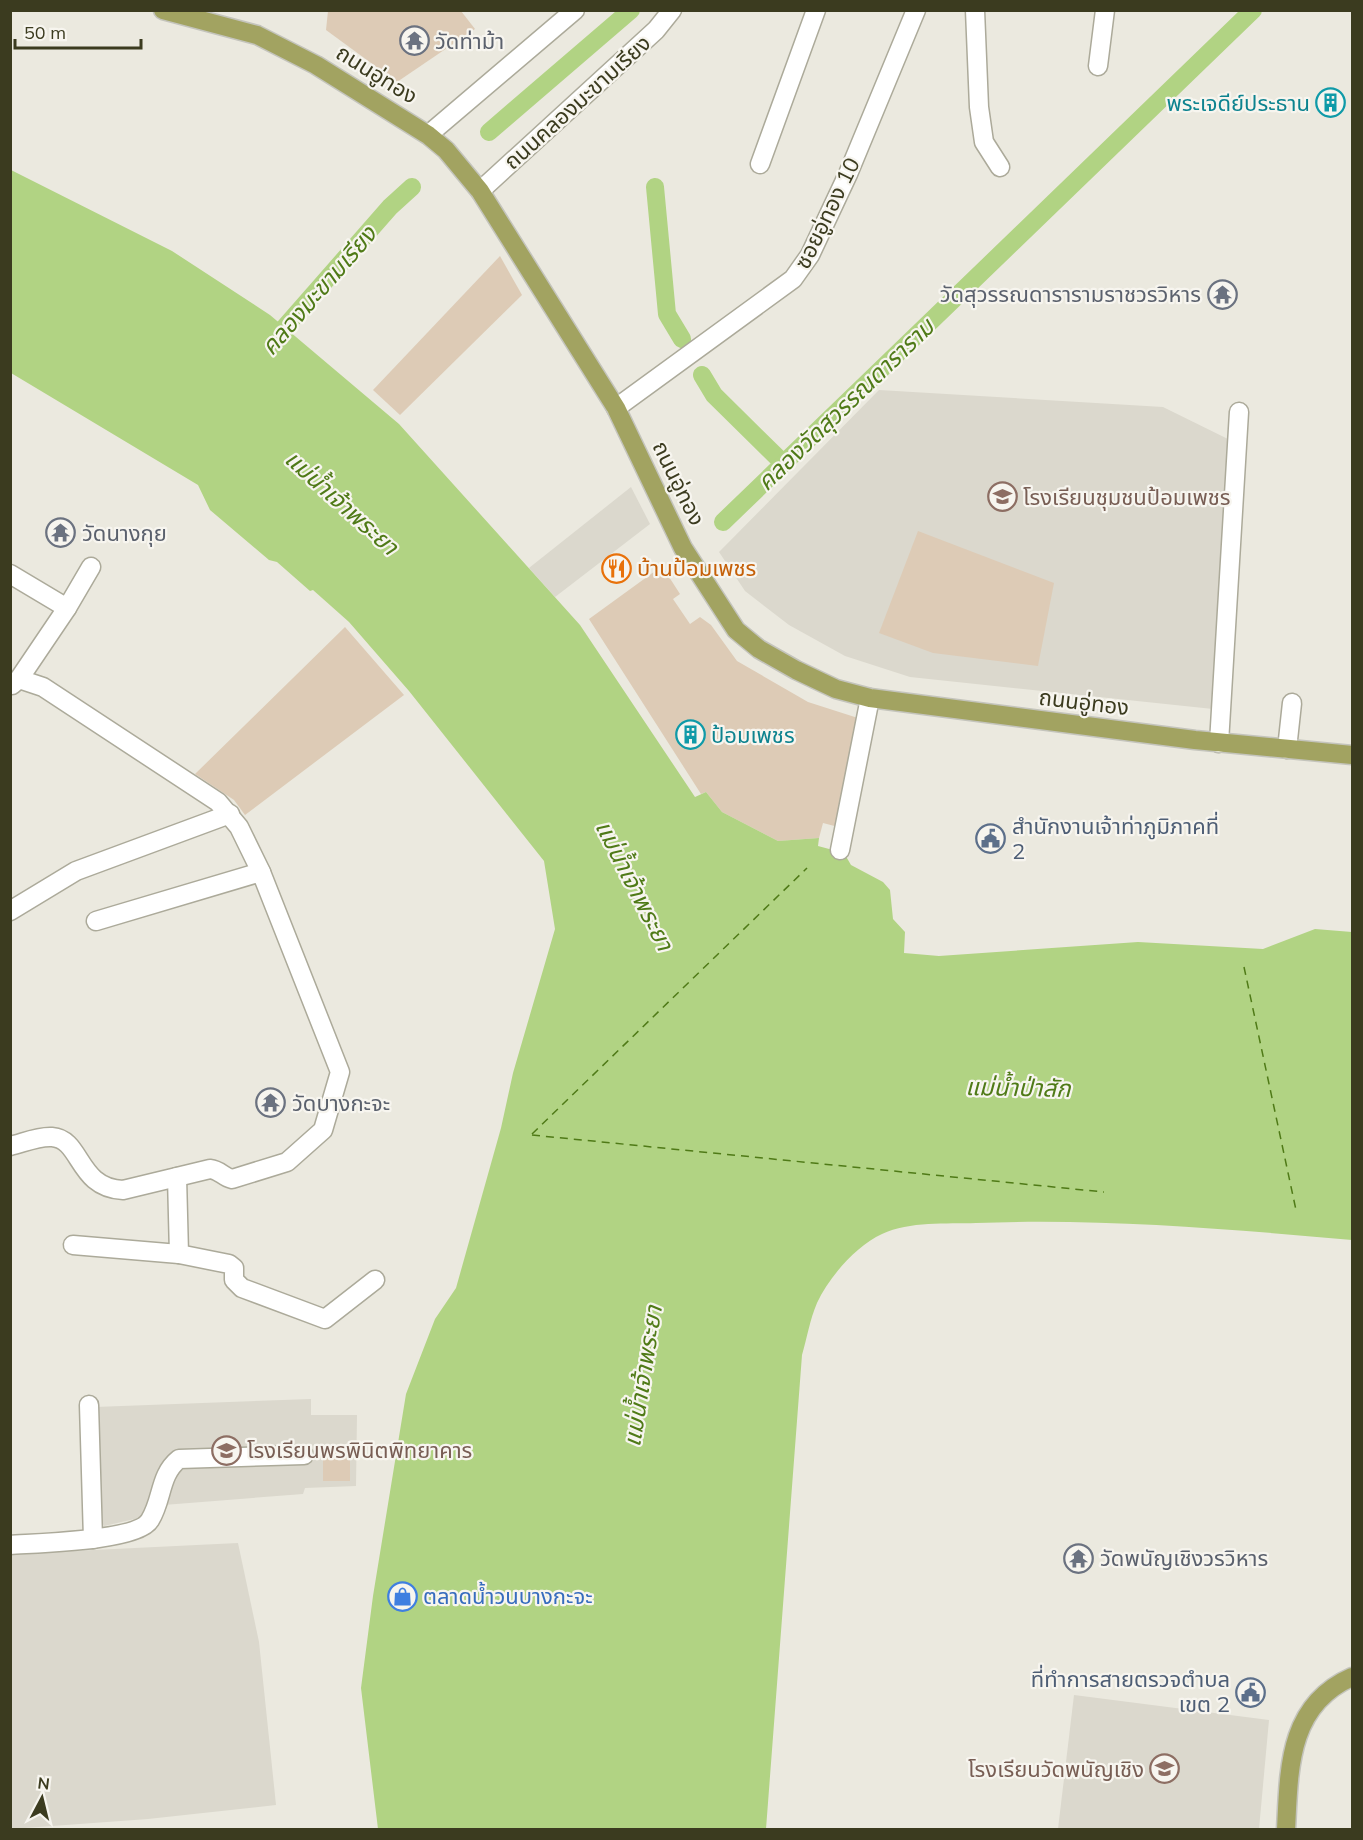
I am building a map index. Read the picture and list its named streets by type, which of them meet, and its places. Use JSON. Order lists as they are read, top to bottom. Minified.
{"streets":{"main road":["ถนนอู่ทอง"],"street":["ถนนคลองมะขามเรียง","ซอยอู่ทอง 10"]},"crossings":[["ถนนอู่ทอง","ถนนคลองมะขามเรียง"],["ถนนอู่ทอง","ซอยอู่ทอง 10"]],"water":["คลองมะขามเรียง","คลองวัดสุวรรณดาราราม","แม่น้ำเจ้าพระยา","แม่น้ำป่าสัก"],"places":{"temple":["วัดท่าม้า","วัดสุวรรณดารารามราชวรวิหาร","วัดนางกุย","วัดบางกะจะ","วัดพนัญเชิงวรวิหาร"],"building":["พระเจดีย์ประธาน","ป้อมเพชร"],"school or university":["โรงเรียนชุมชนป้อมเพชร","โรงเรียนพรพินิตพิทยาคาร","โรงเรียนวัดพนัญเชิง"],"restaurant":["บ้านป้อมเพชร"],"public building":["สํานักงานเจ้าท่าภูมิภาคที่ 2","ที่ทำการสายตรวจตำบล เขต 2"],"shop":["ตลาดน้ำวนบางกะจะ"]},"scale_bar":"50 m","north":"top"}
